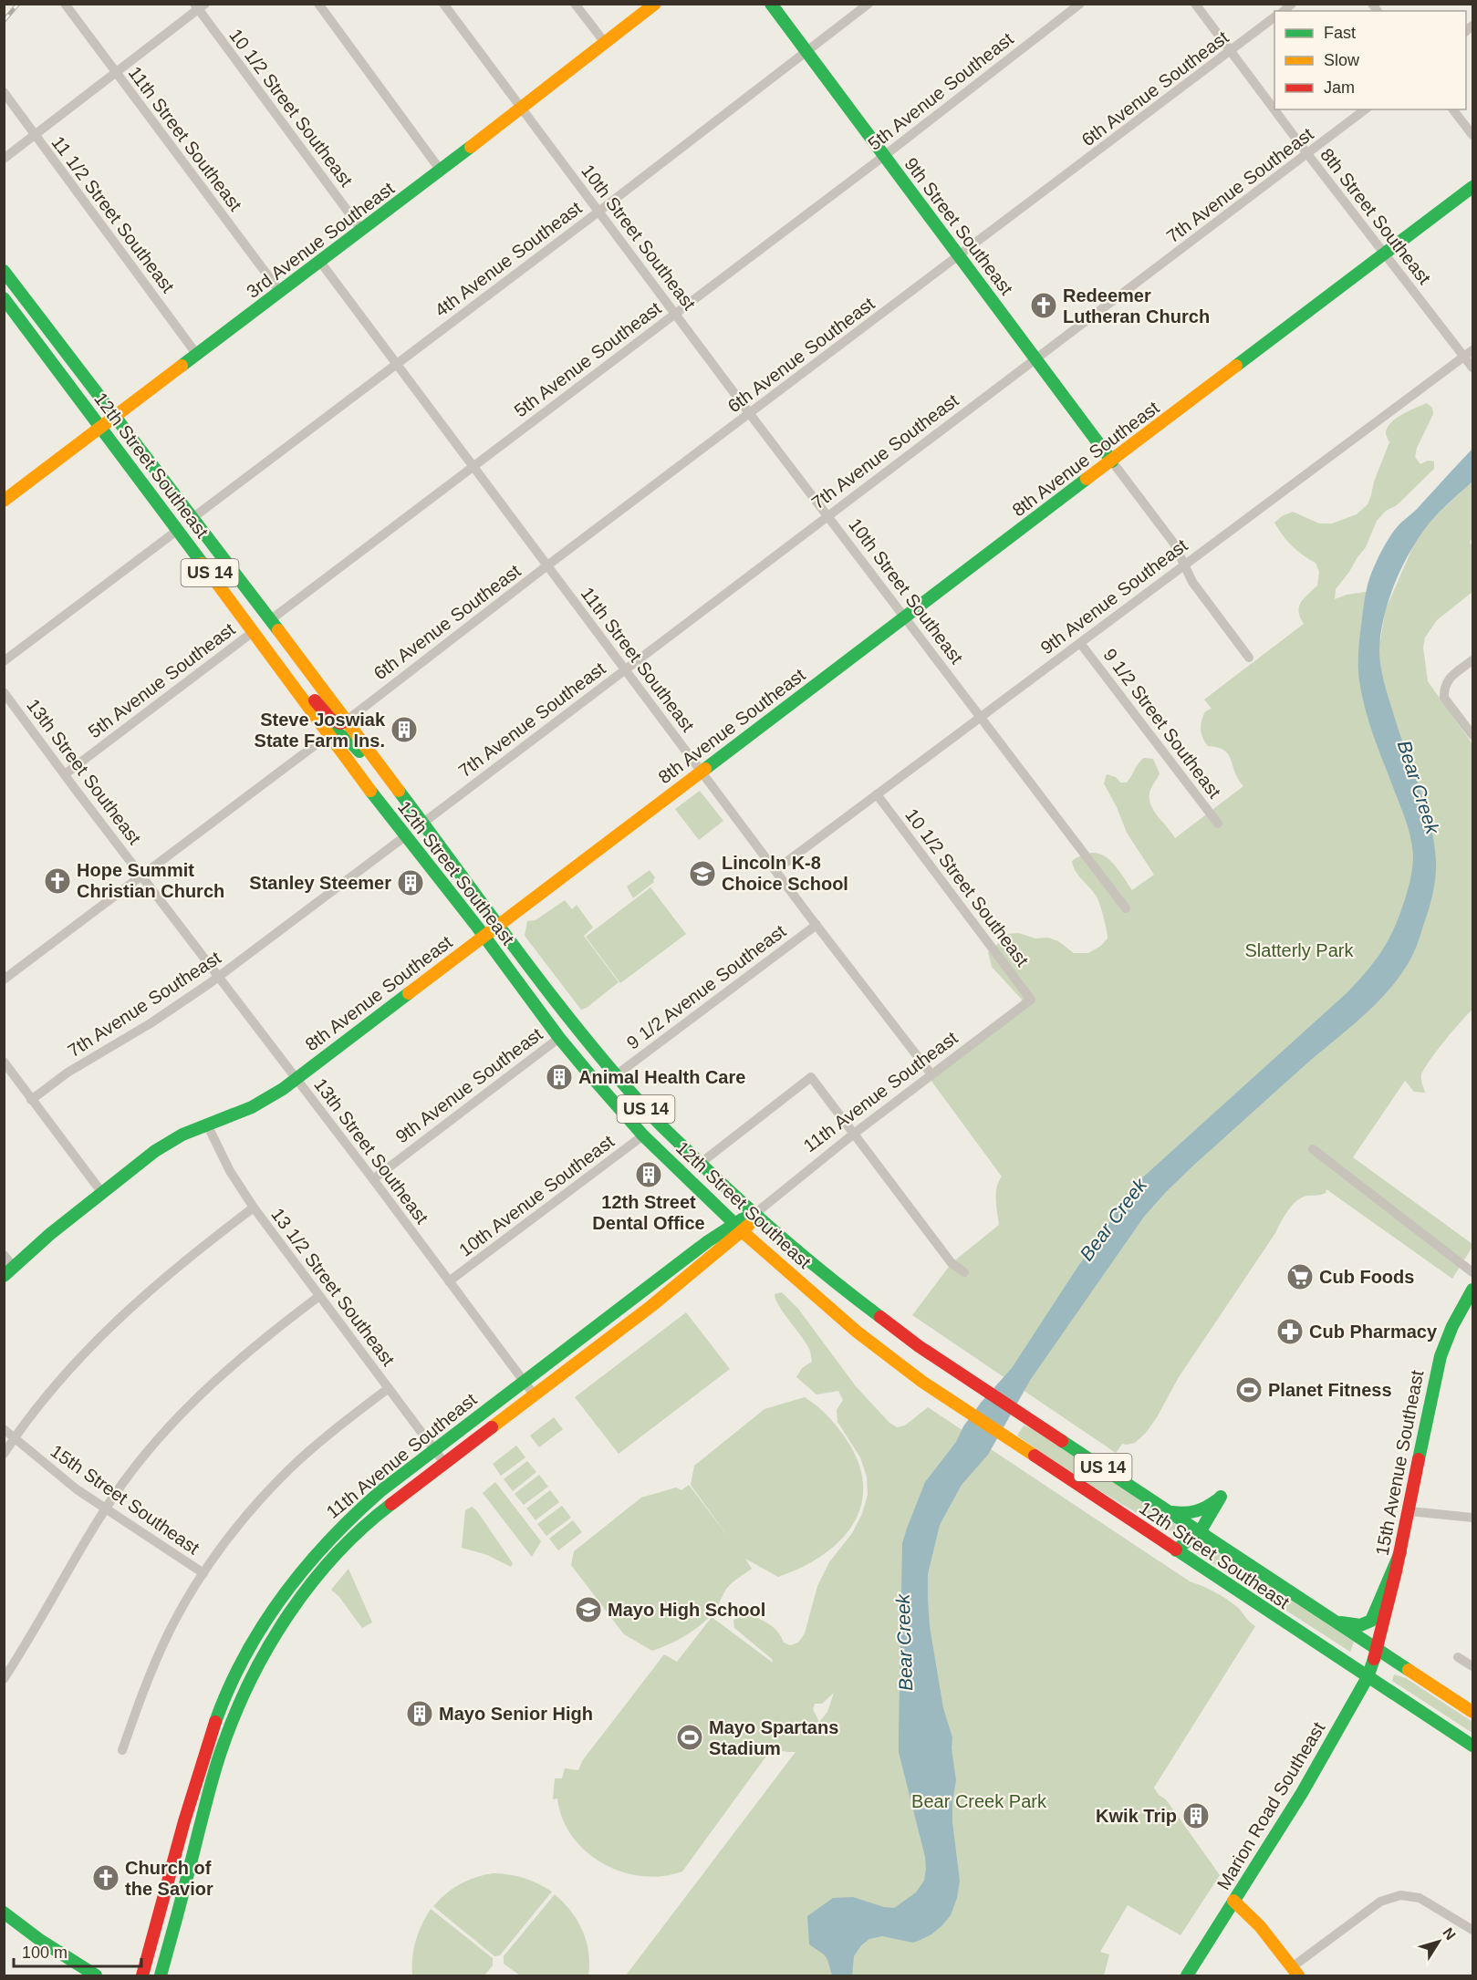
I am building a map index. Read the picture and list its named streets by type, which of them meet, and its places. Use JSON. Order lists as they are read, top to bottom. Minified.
{"streets":{"main road":["9th Street Southeast","3rd Avenue Southeast","8th Avenue Southeast","12th Street Southeast","US 14","11th Avenue Southeast","15th Avenue Southeast","Marion Road Southeast"],"street":["6th Avenue Southeast","5th Avenue Southeast","10 1/2 Street Southeast","11th Street Southeast","7th Avenue Southeast","11 1/2 Street Southeast","8th Street Southeast","10th Street Southeast","4th Avenue Southeast","9th Avenue Southeast","9 1/2 Street Southeast","13th Street Southeast","9 1/2 Avenue Southeast","10th Avenue Southeast","13 1/2 Street Southeast","15th Street Southeast"]},"crossings":[["6th Avenue Southeast","11th Street Southeast"],["6th Avenue Southeast","8th Street Southeast"],["6th Avenue Southeast","9th Street Southeast"],["6th Avenue Southeast","10th Street Southeast"],["6th Avenue Southeast","12th Street Southeast"],["5th Avenue Southeast","11th Street Southeast"],["5th Avenue Southeast","9th Street Southeast"],["5th Avenue Southeast","10th Street Southeast"],["5th Avenue Southeast","12th Street Southeast"],["5th Avenue Southeast","13th Street Southeast"],["10 1/2 Street Southeast","3rd Avenue Southeast"],["10 1/2 Street Southeast","9th Avenue Southeast"],["10 1/2 Street Southeast","11th Avenue Southeast"],["11th Street Southeast","7th Avenue Southeast"],["11th Street Southeast","3rd Avenue Southeast"],["11th Street Southeast","4th Avenue Southeast"],["11th Street Southeast","8th Avenue Southeast"],["11th Street Southeast","9th Avenue Southeast"],["11th Street Southeast","9 1/2 Avenue Southeast"],["11th Street Southeast","11th Avenue Southeast"],["7th Avenue Southeast","8th Street Southeast"],["7th Avenue Southeast","9th Street Southeast"],["7th Avenue Southeast","10th Street Southeast"],["7th Avenue Southeast","12th Street Southeast"],["7th Avenue Southeast","13th Street Southeast"],["11 1/2 Street Southeast","3rd Avenue Southeast"],["8th Street Southeast","8th Avenue Southeast"],["8th Street Southeast","9th Avenue Southeast"],["9th Street Southeast","4th Avenue Southeast"],["9th Street Southeast","8th Avenue Southeast"],["9th Street Southeast","9th Avenue Southeast"],["10th Street Southeast","3rd Avenue Southeast"],["10th Street Southeast","4th Avenue Southeast"],["10th Street Southeast","8th Avenue Southeast"],["10th Street Southeast","9th Avenue Southeast"],["3rd Avenue Southeast","12th Street Southeast"],["4th Avenue Southeast","12th Street Southeast"],["8th Avenue Southeast","12th Street Southeast"],["8th Avenue Southeast","13th Street Southeast"],["8th Avenue Southeast","13 1/2 Street Southeast"],["12th Street Southeast","9th Avenue Southeast"],["12th Street Southeast","9 1/2 Avenue Southeast"],["12th Street Southeast","11th Avenue Southeast"],["12th Street Southeast","10th Avenue Southeast"],["12th Street Southeast","15th Avenue Southeast"],["12th Street Southeast","Marion Road Southeast"],["9th Avenue Southeast","9 1/2 Street Southeast"],["9th Avenue Southeast","13th Street Southeast"],["13th Street Southeast","11th Avenue Southeast"],["13th Street Southeast","10th Avenue Southeast"],["11th Avenue Southeast","13 1/2 Street Southeast"],["15th Avenue Southeast","Marion Road Southeast"]],"water":["Bear Creek"],"parks":["Slatterly Park","Bear Creek Park"],"places":{"church":["Redeemer Lutheran Church","Hope Summit Christian Church","Church of the Savior"],"building":["Steve Joswiak State Farm Ins.","Stanley Steemer","Animal Health Care","12th Street Dental Office","Mayo Senior High","Kwik Trip"],"school or university":["Lincoln K-8 Choice School","Mayo High School"],"supermarket":["Cub Foods"],"pharmacy":["Cub Pharmacy"],"sports":["Planet Fitness","Mayo Spartans Stadium"]},"legend":["Fast","Slow","Jam"],"scale_bar":"100 m","north":"top right"}
